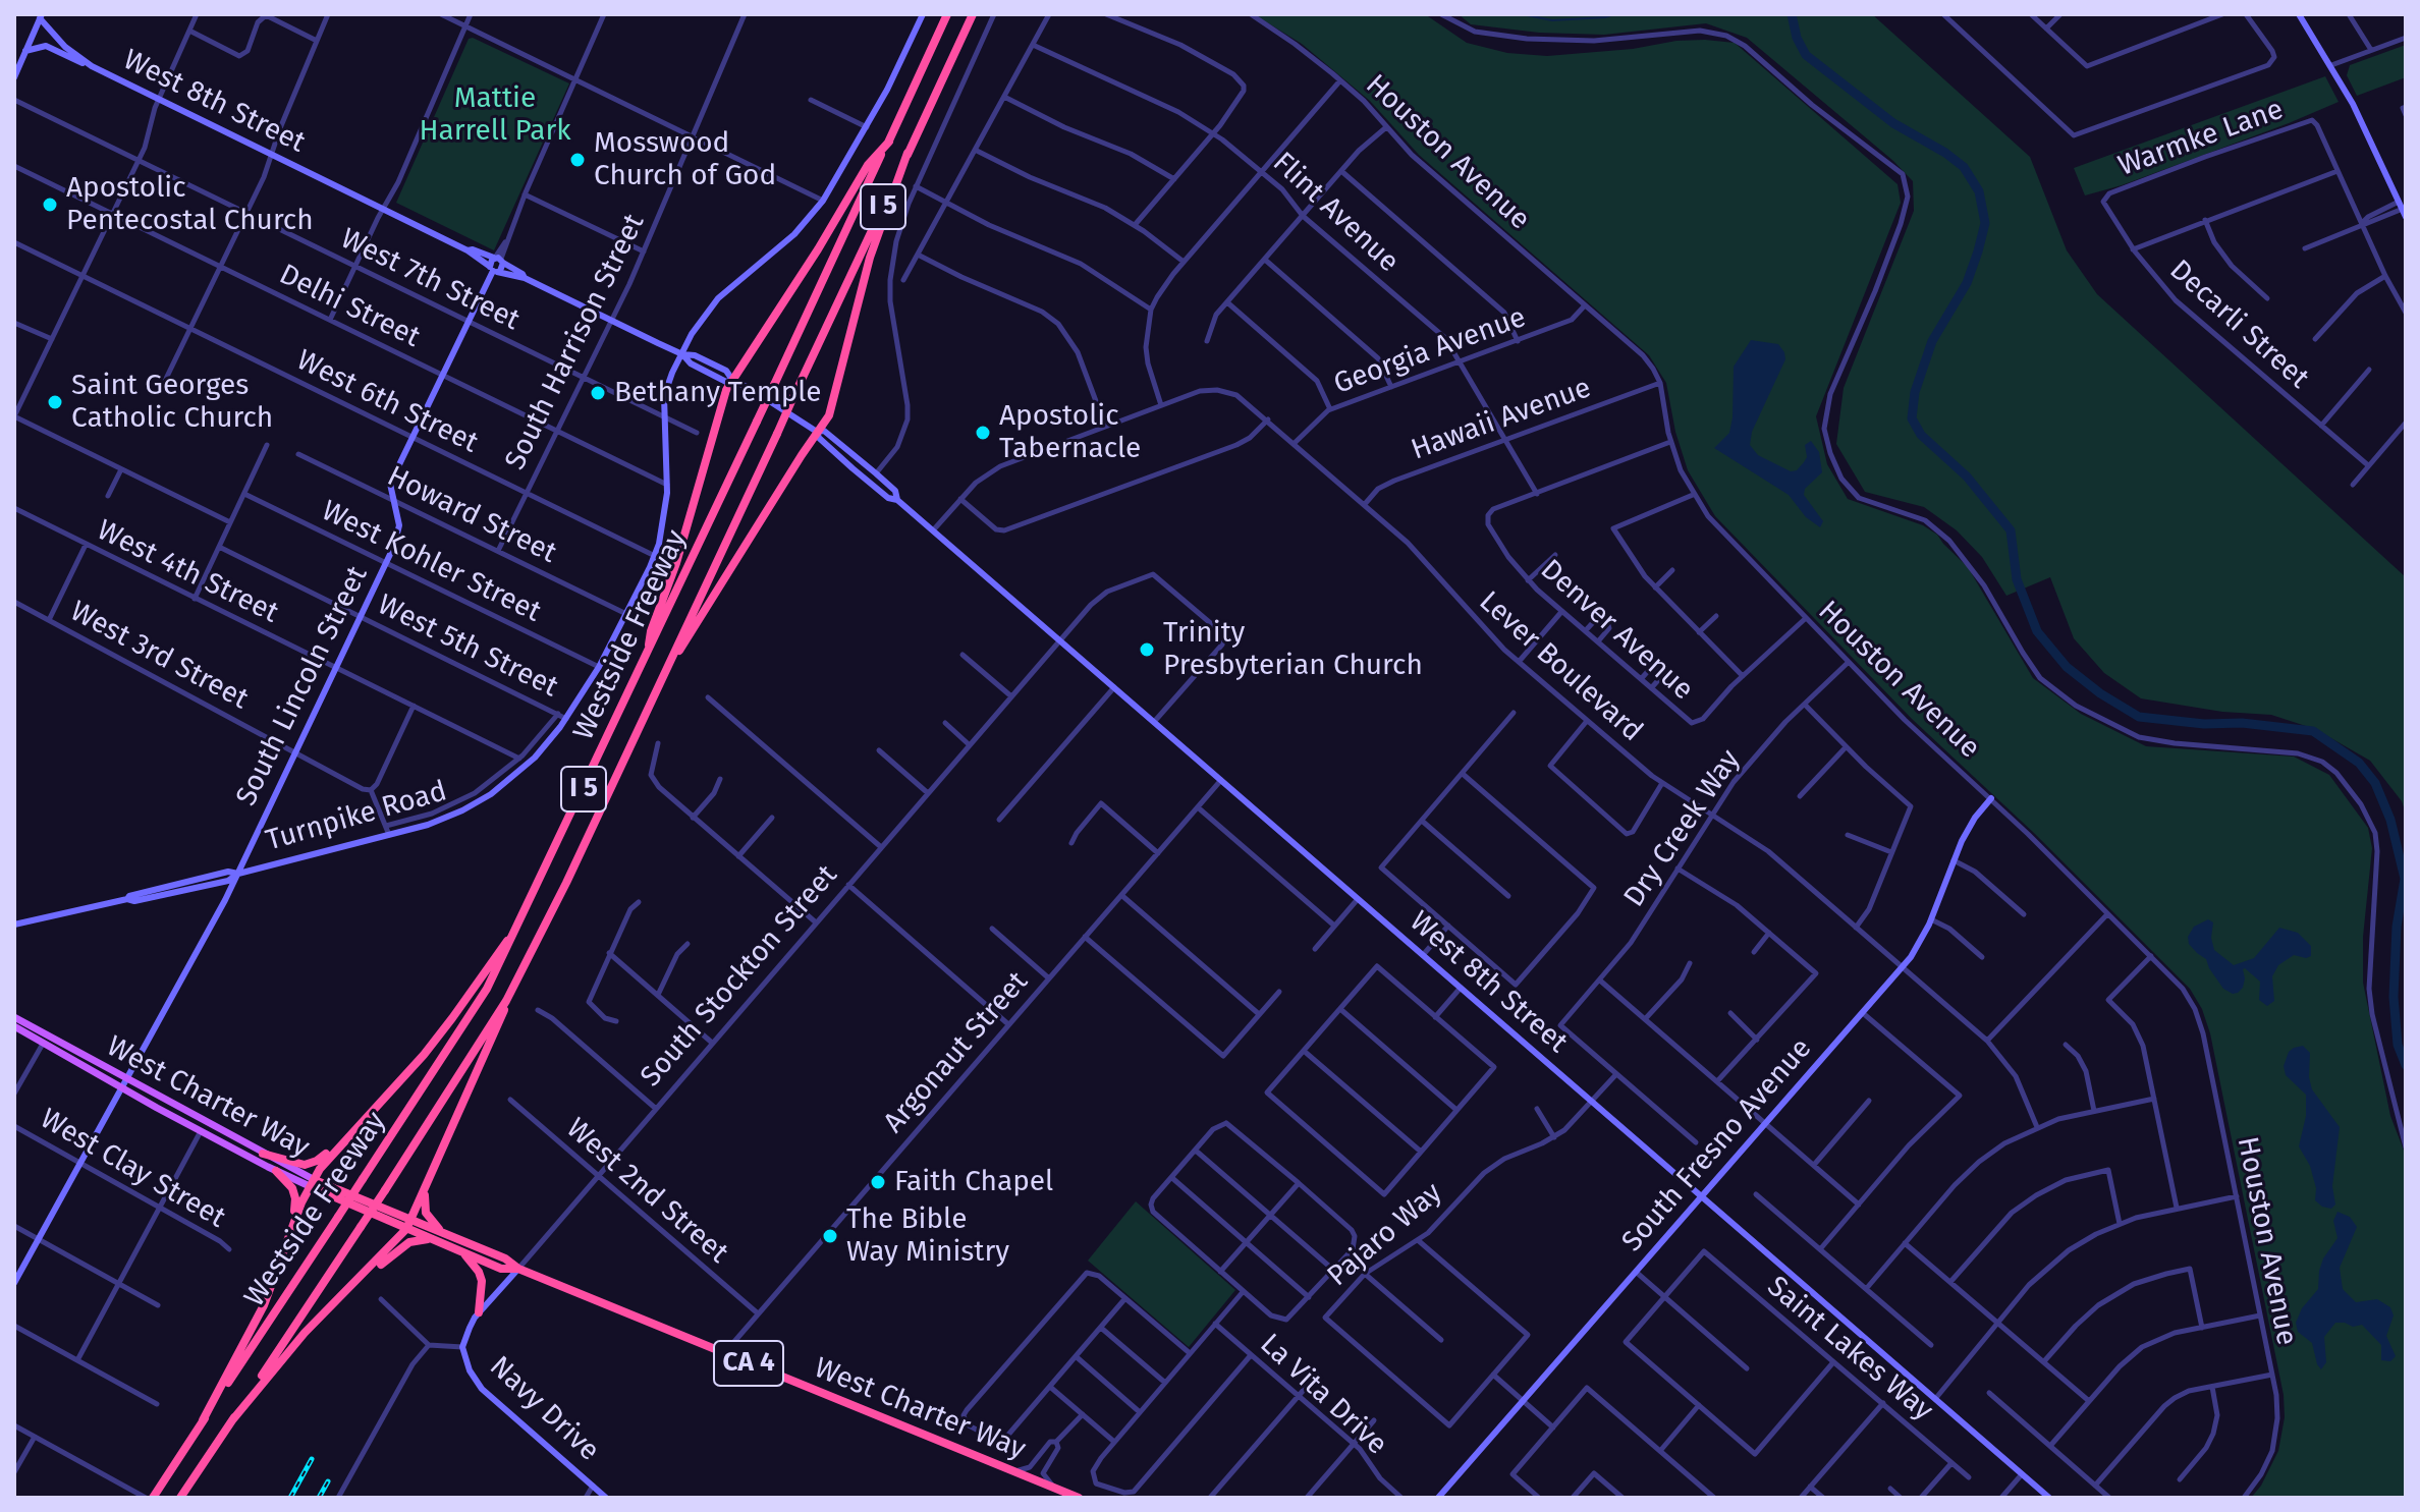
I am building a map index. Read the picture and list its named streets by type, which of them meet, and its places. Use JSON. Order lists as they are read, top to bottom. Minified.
{"streets":{"highway":["I 5","Westside Freeway","West Charter Way","CA 4"],"street":["West 8th Street","Warmke Lane","Houston Avenue","Flint Avenue","West 7th Street","Delhi Street","Decarli Street","South Harrison Street","Georgia Avenue","West 6th Street","Hawaii Avenue","Howard Street","West Kohler Street","West 4th Street","Denver Avenue","West 5th Street","West 3rd Street","Lever Boulevard","South Lincoln Street","Turnpike Road","Dry Creek Way","South Stockton Street","Argonaut Street","South Fresno Avenue","West Clay Street","West 2nd Street","Pajaro Way","Saint Lakes Way","La Vita Drive","Navy Drive"]},"crossings":[["West 8th Street","South Harrison Street"],["West 8th Street","Lever Boulevard"],["West 8th Street","South Lincoln Street"],["West 8th Street","Turnpike Road"],["West 8th Street","South Stockton Street"],["West 8th Street","Argonaut Street"],["West 8th Street","South Fresno Avenue"],["West 8th Street","Pajaro Way"],["Warmke Lane","Decarli Street"],["Houston Avenue","Georgia Avenue"],["Houston Avenue","Hawaii Avenue"],["Houston Avenue","Denver Avenue"],["Houston Avenue","Dry Creek Way"],["Houston Avenue","South Fresno Avenue"],["Flint Avenue","Georgia Avenue"],["Flint Avenue","Hawaii Avenue"],["Flint Avenue","Denver Avenue"],["West 7th Street","South Harrison Street"],["West 7th Street","South Lincoln Street"],["West 7th Street","Turnpike Road"],["Delhi Street","South Harrison Street"],["Delhi Street","South Lincoln Street"],["Delhi Street","Turnpike Road"],["South Harrison Street","West 6th Street"],["South Harrison Street","Howard Street"],["Georgia Avenue","Lever Boulevard"],["West 6th Street","South Lincoln Street"],["West 6th Street","Turnpike Road"],["Hawaii Avenue","Lever Boulevard"],["Howard Street","South Lincoln Street"],["Howard Street","Turnpike Road"],["West Kohler Street","South Lincoln Street"],["West Kohler Street","Turnpike Road"],["West 4th Street","South Lincoln Street"],["West 5th Street","South Lincoln Street"],["West 5th Street","Turnpike Road"],["West 3rd Street","South Lincoln Street"],["Lever Boulevard","Dry Creek Way"],["Lever Boulevard","South Fresno Avenue"],["South Lincoln Street","Turnpike Road"],["South Lincoln Street","West Charter Way"],["South Lincoln Street","West Clay Street"],["Dry Creek Way","Pajaro Way"],["South Stockton Street","West Charter Way"],["South Stockton Street","West 2nd Street"],["South Stockton Street","Navy Drive"],["Argonaut Street","West Charter Way"],["Argonaut Street","West 2nd Street"]],"parks":["Mattie Harrell Park"],"places":["Mosswood Church of God","Apostolic Pentecostal Church","Bethany Temple","Saint Georges Catholic Church","Apostolic Tabernacle","Trinity Presbyterian Church","Faith Chapel","The Bible Way Ministry"]}
